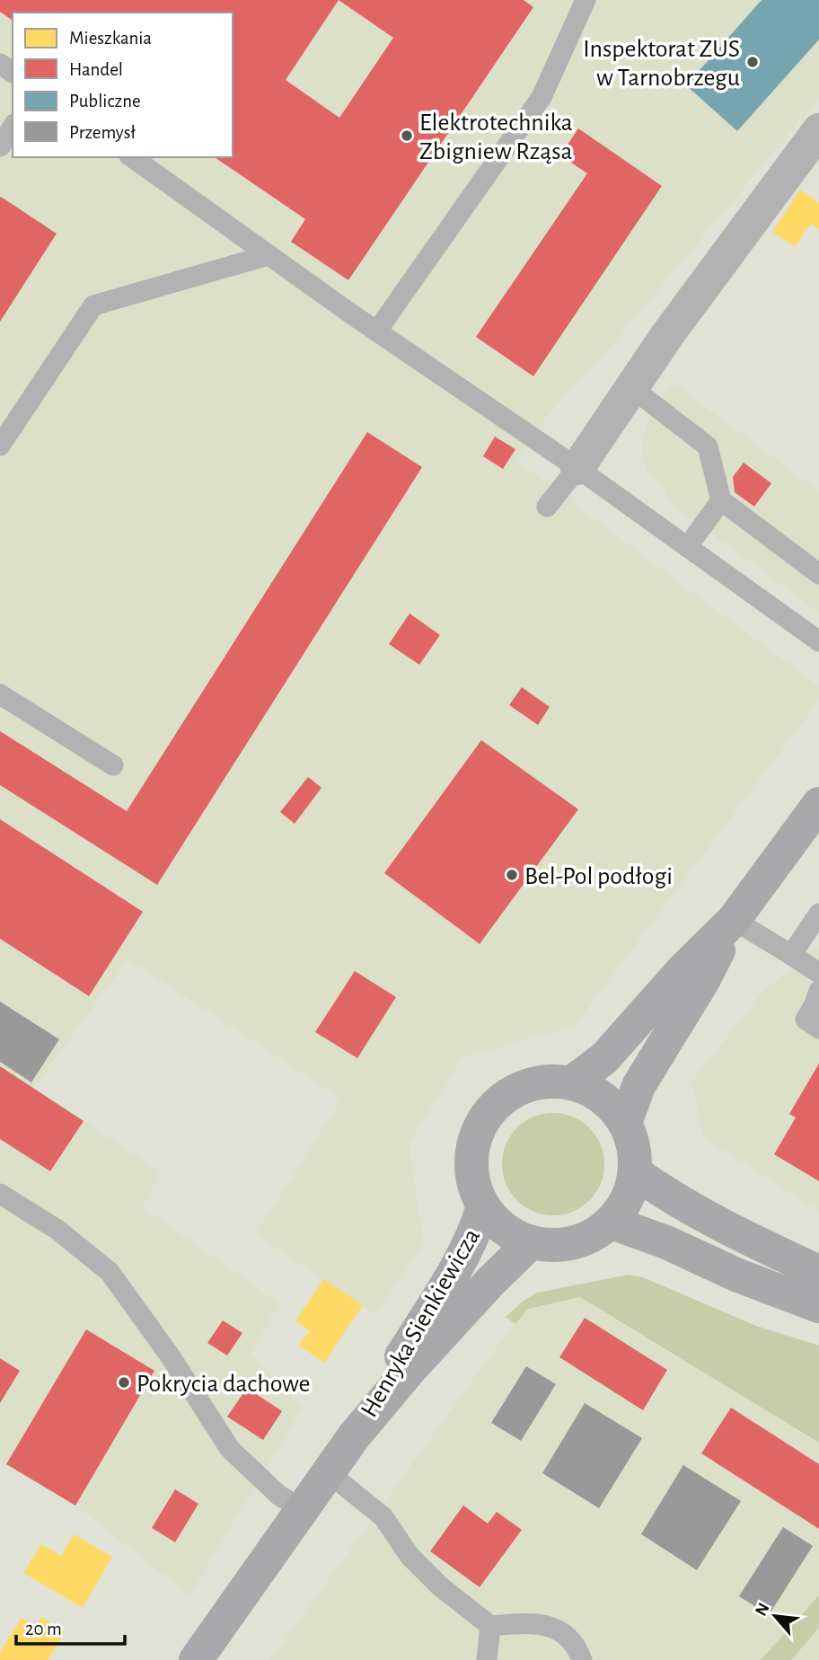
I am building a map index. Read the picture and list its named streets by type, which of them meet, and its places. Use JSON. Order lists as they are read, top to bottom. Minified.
{"streets":{"main road":["Henryka Sienkiewicza"]},"places":["Inspektorat ZUS w Tarnobrzegu","Elektrotechnika Zbigniew Rząsa","Bel-Pol podłogi","Pokrycia dachowe"],"legend":["Mieszkania","Handel","Publiczne","Przemysł"],"scale_bar":"20 m","north":"top left"}
